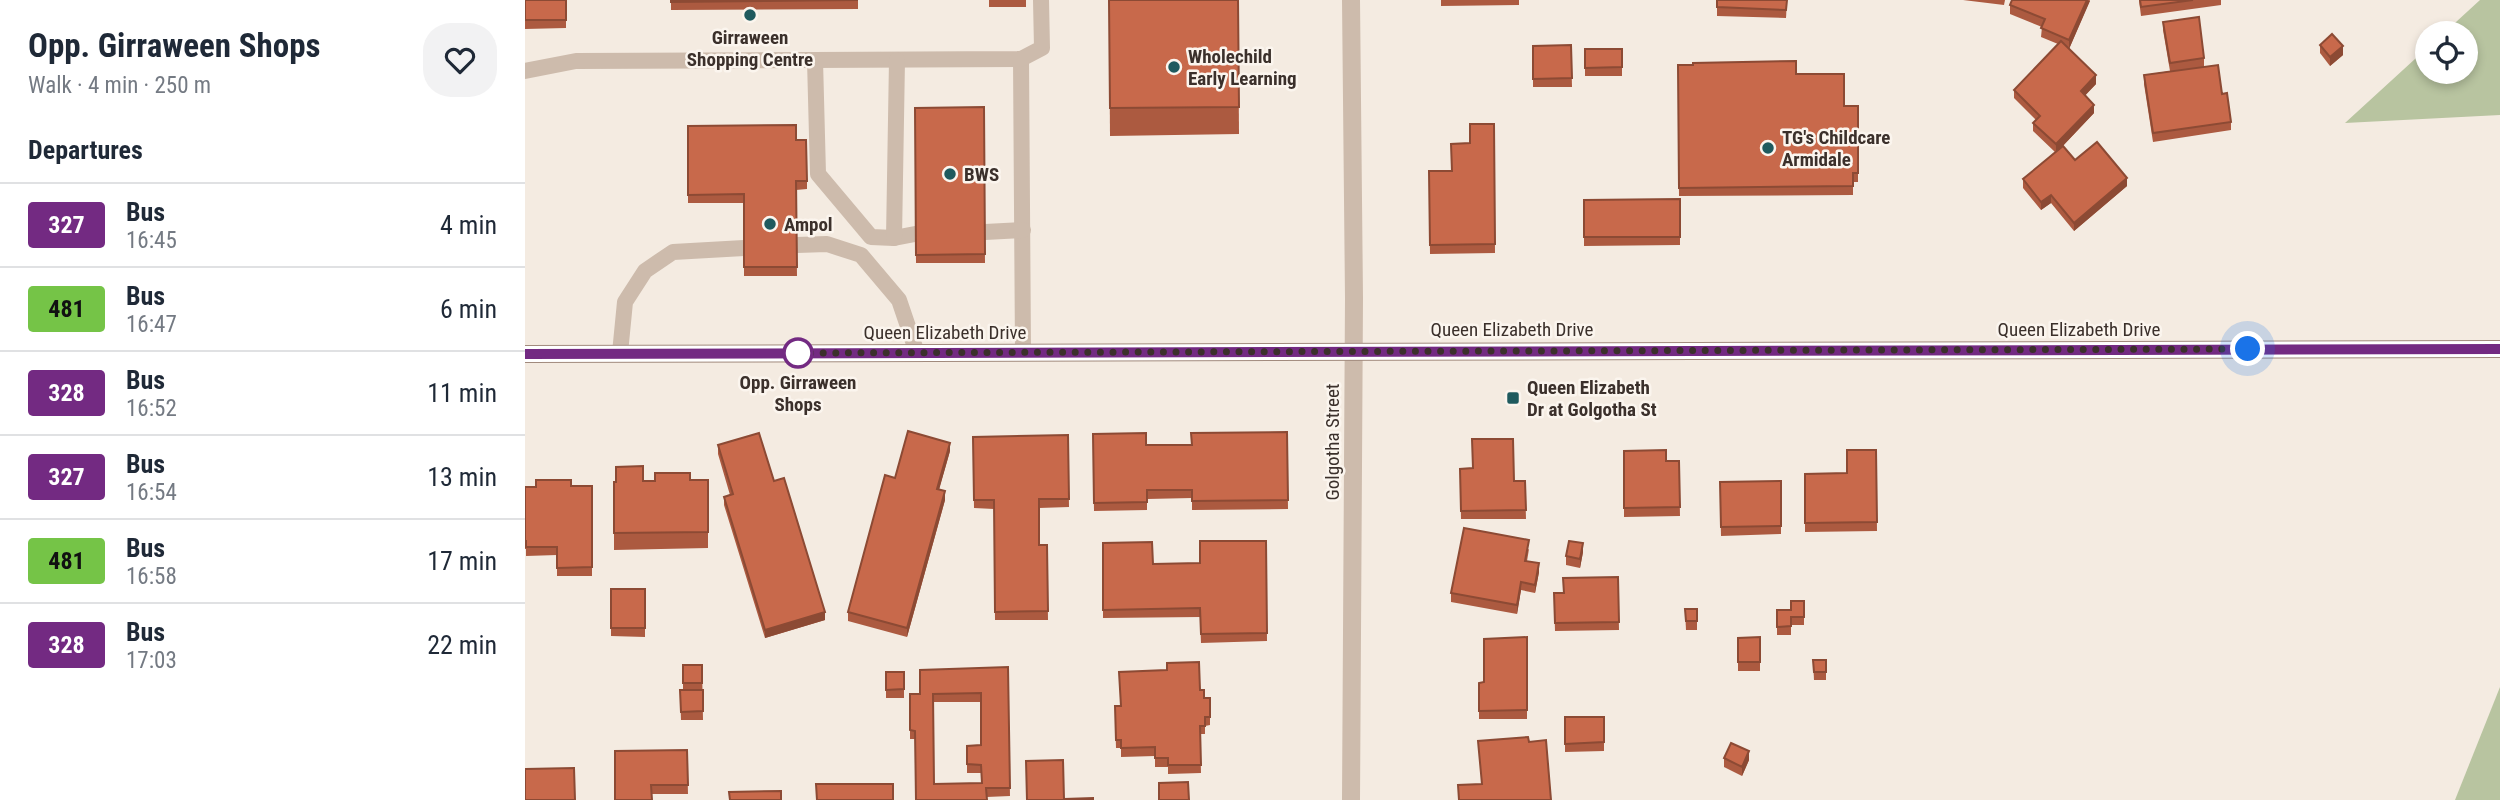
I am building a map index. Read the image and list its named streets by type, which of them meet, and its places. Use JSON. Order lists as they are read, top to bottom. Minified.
{"streets":{"street":["Queen Elizabeth Drive","Golgotha Street"]},"crossings":[["Queen Elizabeth Drive","Golgotha Street"]],"places":{"other":["Girraween Shopping Centre","Wholechild Early Learning","TG's Childcare Armidale","BWS","Ampol","Opp. Girraween Shops"],"transit":["Queen Elizabeth Dr at Golgotha St"]},"lines":["bus line 327"],"page":{"heading":[["Opp. Girraween Shops","Walk · 4 min · 250 m"],"Departures"],"list":[{"mark":"327","name":"Bus","note":"16:45","value":"4 min"},{"mark":"481","name":"Bus","note":"16:47","value":"6 min"},{"mark":"328","name":"Bus","note":"16:52","value":"11 min"},{"mark":"327","name":"Bus","note":"16:54","value":"13 min"},{"mark":"481","name":"Bus","note":"16:58","value":"17 min"},{"mark":"328","name":"Bus","note":"17:03","value":"22 min"}]}}
